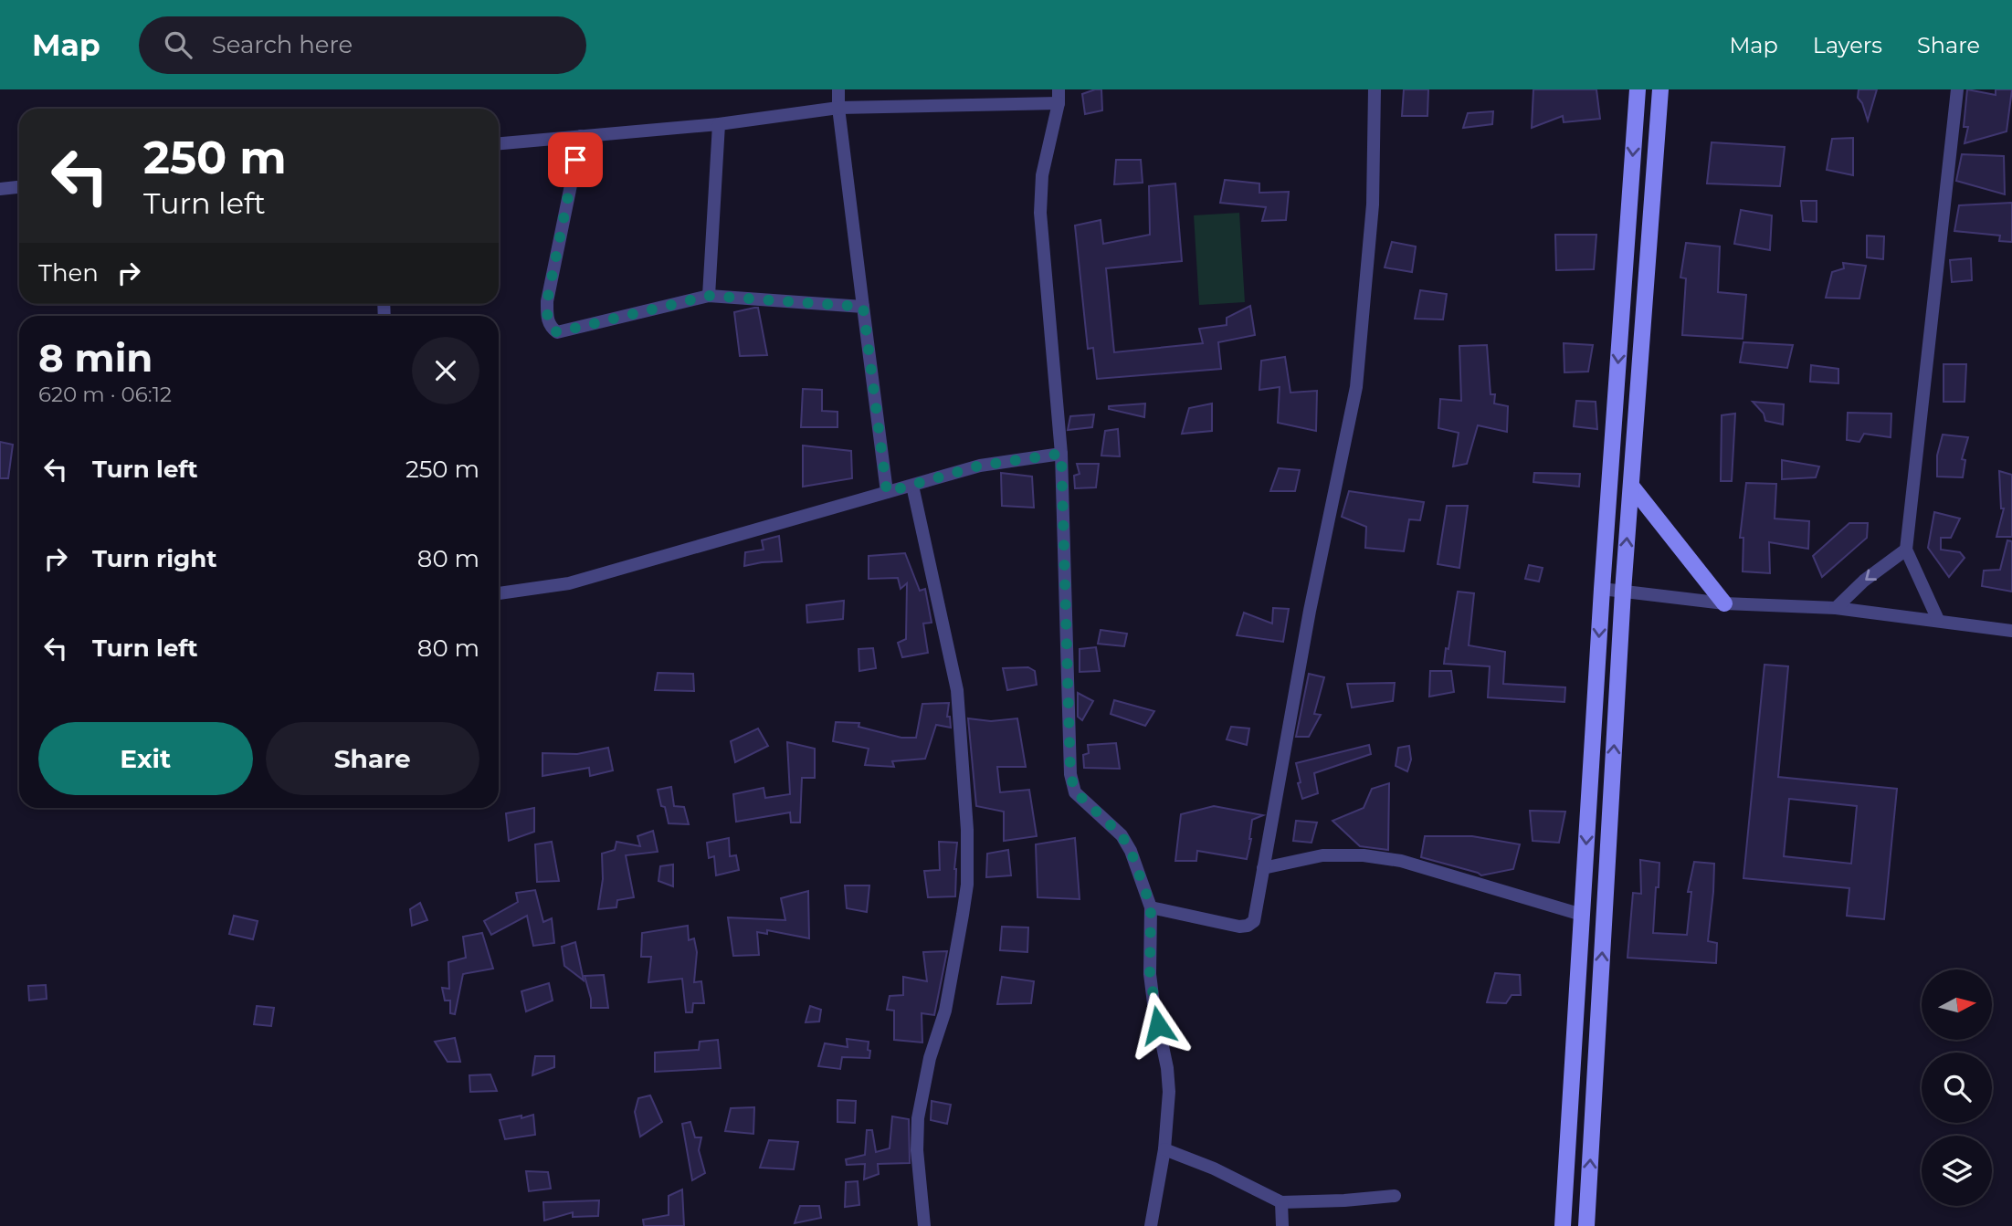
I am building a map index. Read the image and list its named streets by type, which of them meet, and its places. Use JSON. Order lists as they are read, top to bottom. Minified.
{"north":"right","page":{"header":"Map","search":"Search here","nav":["Map","Layers","Share"],"turn":["250 m","Turn left"],"then":"Then","heading":["8 min","620 m · 06:12"],"list":[{"name":"Turn left","value":"250 m"},{"name":"Turn right","value":"80 m"},{"name":"Turn left","value":"80 m"}],"buttons":["Exit","Share"]}}
